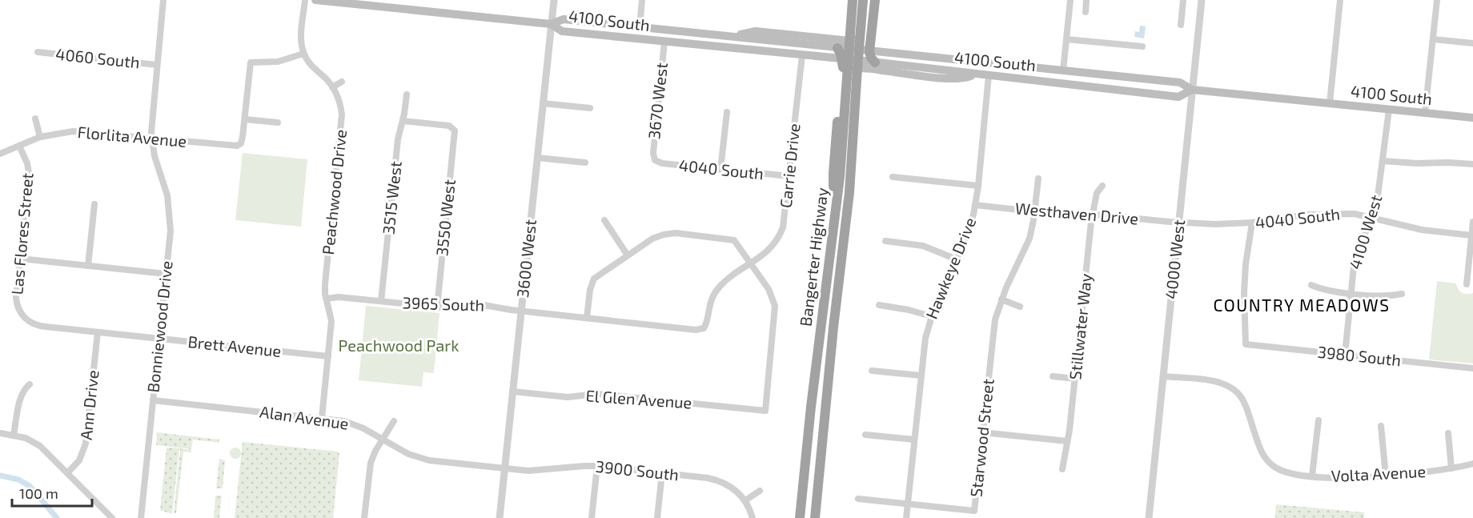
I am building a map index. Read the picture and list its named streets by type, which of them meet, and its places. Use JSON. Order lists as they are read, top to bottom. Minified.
{"streets":{"highway":["Bangerter Highway"],"main road":["4100 South"],"street":["4060 South","3670 West","Florlita Avenue","Carrie Drive","4040 South","Peachwood Drive","3515 West","Westhaven Drive","3550 West","4100 West","Las Flores Street","3600 West","4000 West","Hawkeye Drive","3965 South","Bonniewood Drive","Stillwater Way","Brett Avenue","3980 South","El Glen Avenue","Ann Drive","Alan Avenue","Starwood Street","3900 South","Volta Avenue"]},"crossings":[["4100 South","3670 West"],["4100 South","Carrie Drive"],["4100 South","4100 West"],["4100 South","Bangerter Highway"],["4100 South","3600 West"],["4100 South","4000 West"],["4100 South","Hawkeye Drive"],["4060 South","Bonniewood Drive"],["3670 West","4040 South"],["Florlita Avenue","Las Flores Street"],["Florlita Avenue","Bonniewood Drive"],["Carrie Drive","4040 South"],["Carrie Drive","3965 South"],["Carrie Drive","El Glen Avenue"],["4040 South","Westhaven Drive"],["4040 South","4100 West"],["4040 South","4000 West"],["4040 South","3980 South"],["Peachwood Drive","3965 South"],["Peachwood Drive","Brett Avenue"],["Peachwood Drive","Alan Avenue"],["3515 West","3550 West"],["3515 West","3965 South"],["Westhaven Drive","4000 West"],["Westhaven Drive","Hawkeye Drive"],["Westhaven Drive","Stillwater Way"],["Westhaven Drive","Starwood Street"],["3550 West","3965 South"],["4100 West","3980 South"],["Las Flores Street","Brett Avenue"],["3600 West","3965 South"],["3600 West","El Glen Avenue"],["3600 West","Alan Avenue"],["3600 West","3900 South"],["4000 West","Volta Avenue"],["Hawkeye Drive","Starwood Street"],["Bonniewood Drive","Brett Avenue"],["Bonniewood Drive","Alan Avenue"],["Brett Avenue","Ann Drive"],["Alan Avenue","3900 South"]],"districts":["COUNTRY MEADOWS"],"parks":["Peachwood Park"],"scale_bar":"100 m"}
